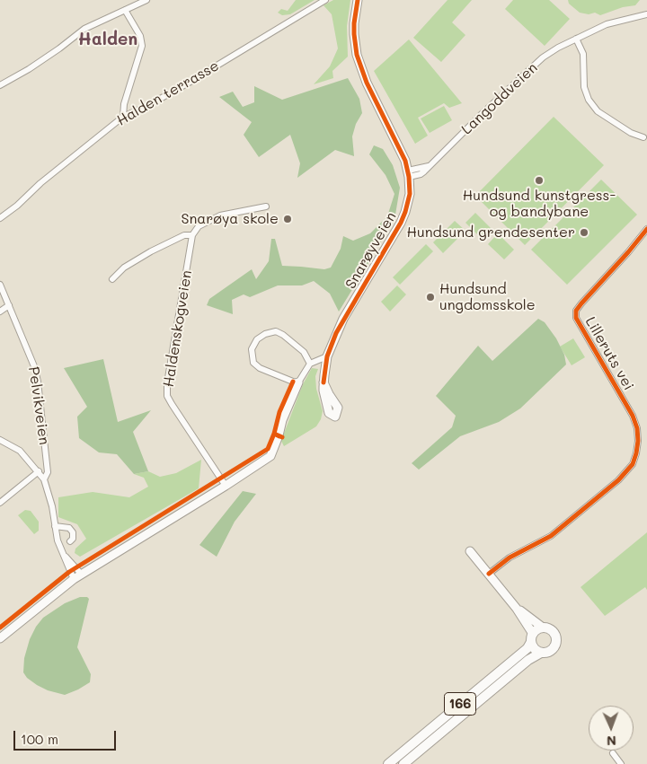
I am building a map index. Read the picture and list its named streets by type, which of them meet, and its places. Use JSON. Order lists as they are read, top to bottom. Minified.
{"streets":{"main road":["166"],"street":["Halden terrasse","Langoddveien","Snarøyveien","Haldenskogveien","Lilleruts vei","Pelvikveien"]},"crossings":[["Langoddveien","Snarøyveien"]],"districts":["Halden"],"places":["Hundsund kunstgress- og bandybane","Snarøya skole","Hundsund grendesenter","Hundsund ungdomsskole"],"scale_bar":"100 m","north":"bottom"}
